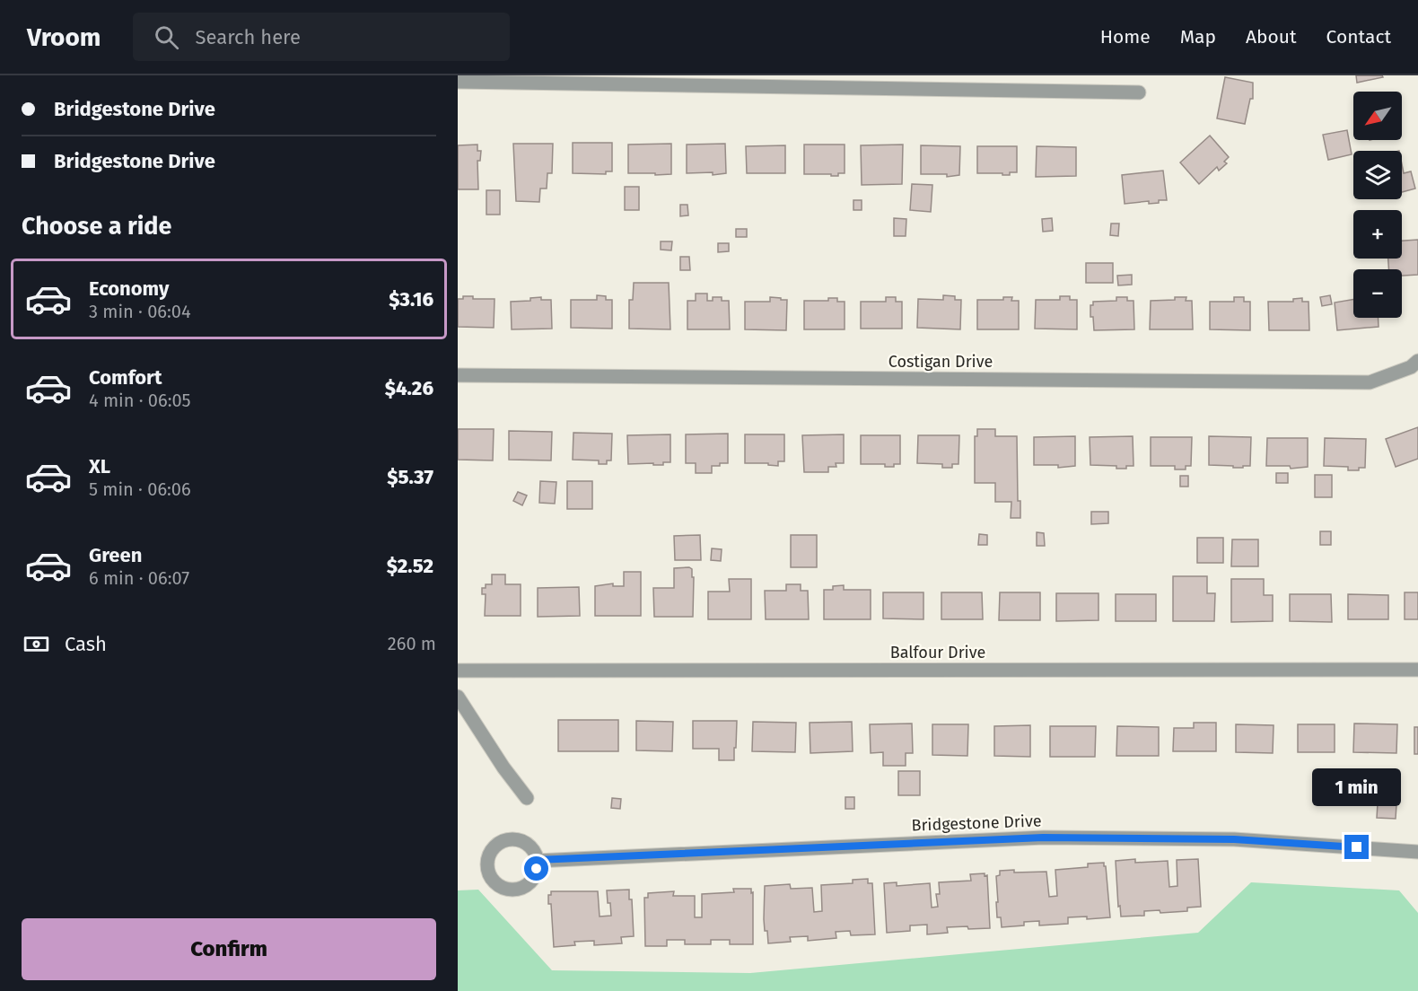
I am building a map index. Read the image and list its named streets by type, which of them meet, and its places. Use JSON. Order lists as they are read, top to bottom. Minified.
{"streets":{"street":["Costigan Drive","Balfour Drive","Bridgestone Drive"]},"north":"bottom left","page":{"header":"Vroom","search":"Search here","nav":["Home","Map","About","Contact"],"banner":["Bridgestone Drive","Bridgestone Drive"],"map_buttons":["+","−"],"heading":"Choose a ride","list":[{"name":"Economy","note":"3 min · 06:04","value":"$3.16"},{"name":"Comfort","note":"4 min · 06:05","value":"$4.26"},{"name":"XL","note":"5 min · 06:06","value":"$5.37"},{"name":"Green","note":"6 min · 06:07","value":"$2.52"}],"pay":["Cash","260 m"],"bubble":"1 min","buttons":"Confirm"}}
